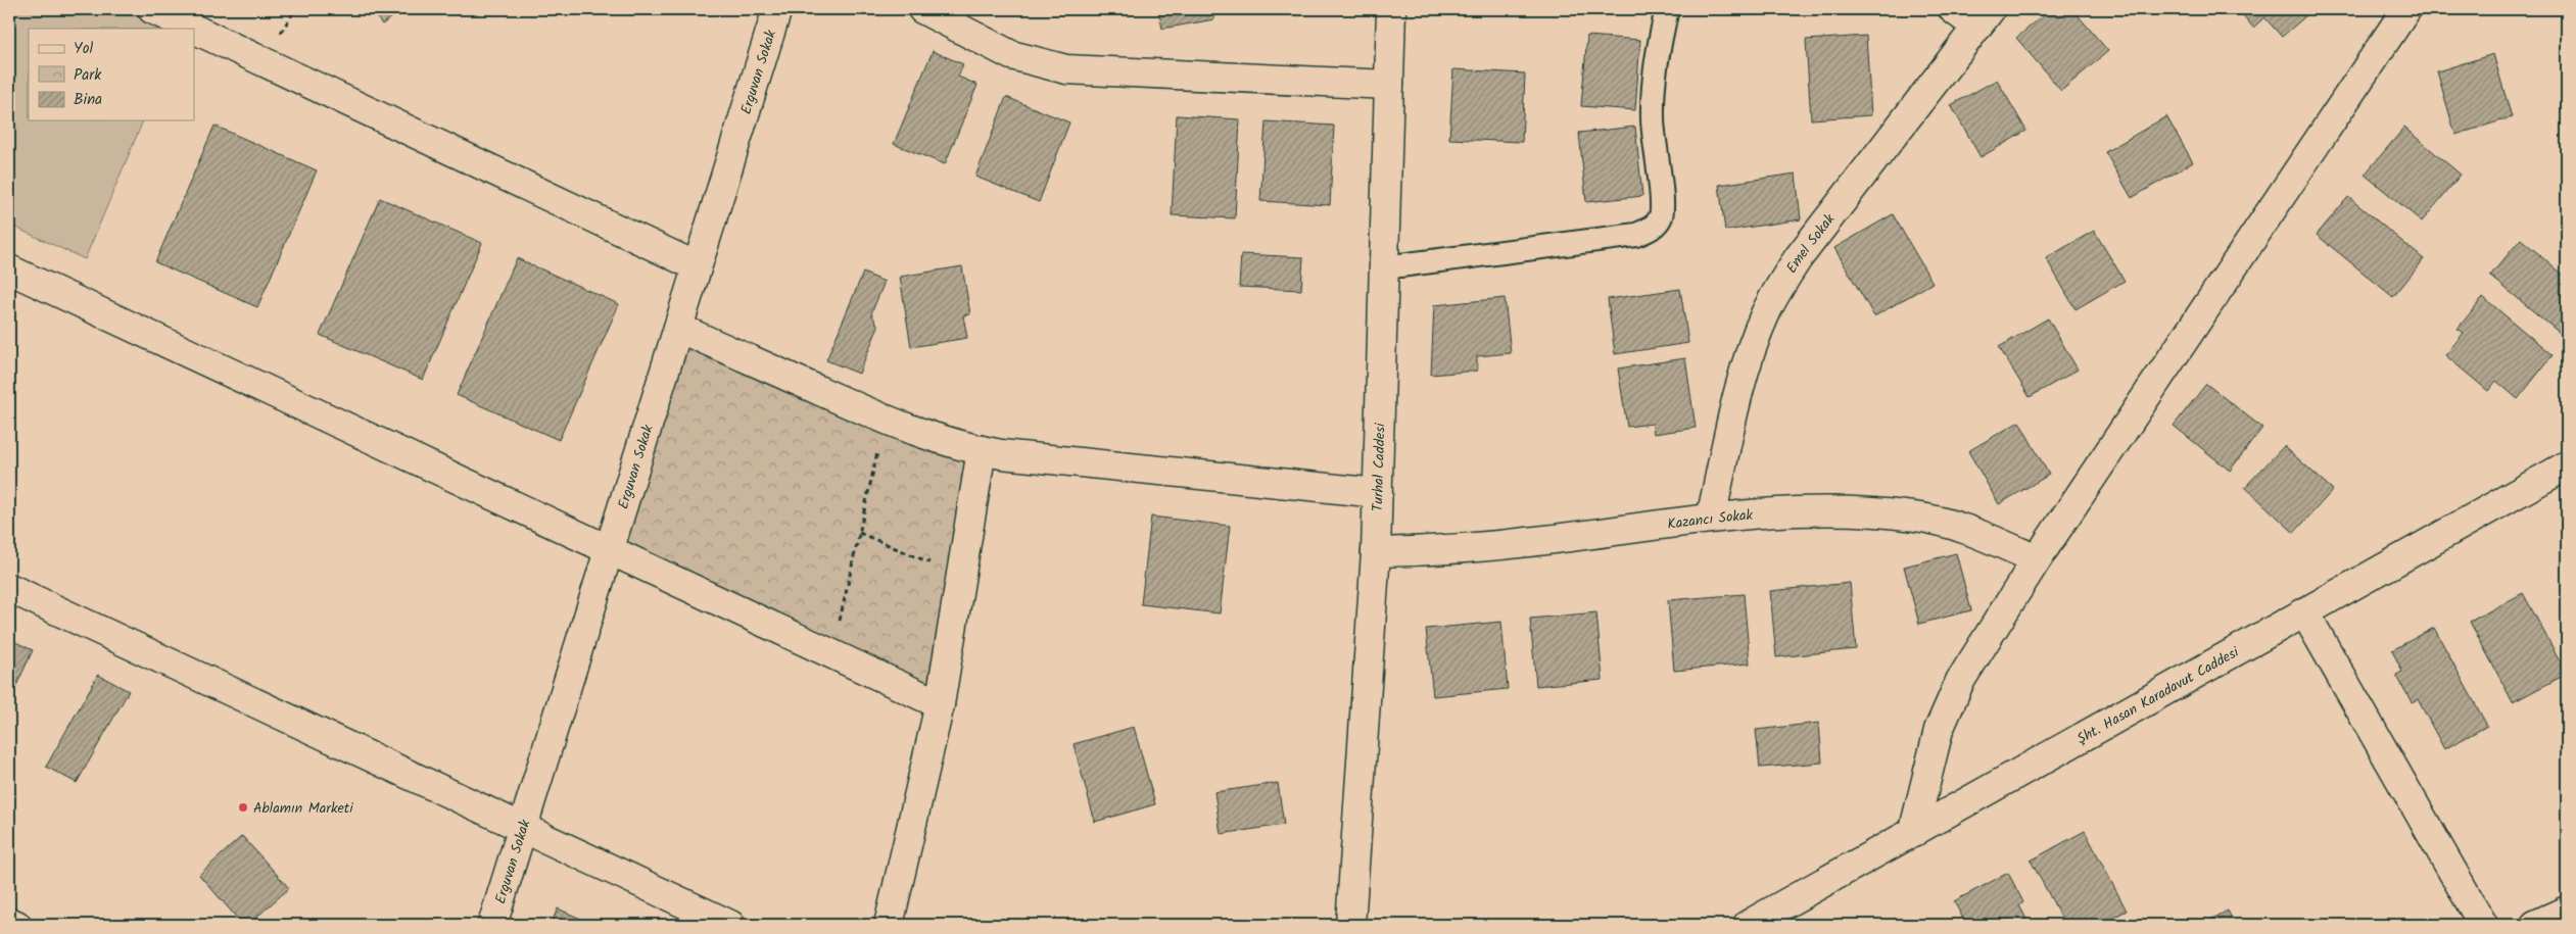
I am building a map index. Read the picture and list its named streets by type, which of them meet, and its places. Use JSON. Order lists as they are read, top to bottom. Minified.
{"streets":{"street":["Erguvan Sokak","Emel Sokak","Turhal Caddesi","Kazancı Sokak","Şht. Hasan Karadavut Caddesi"]},"crossings":[["Emel Sokak","Kazancı Sokak"],["Turhal Caddesi","Kazancı Sokak"]],"places":["Ablamın Marketi"],"legend":["Yol","Park","Bina"]}
